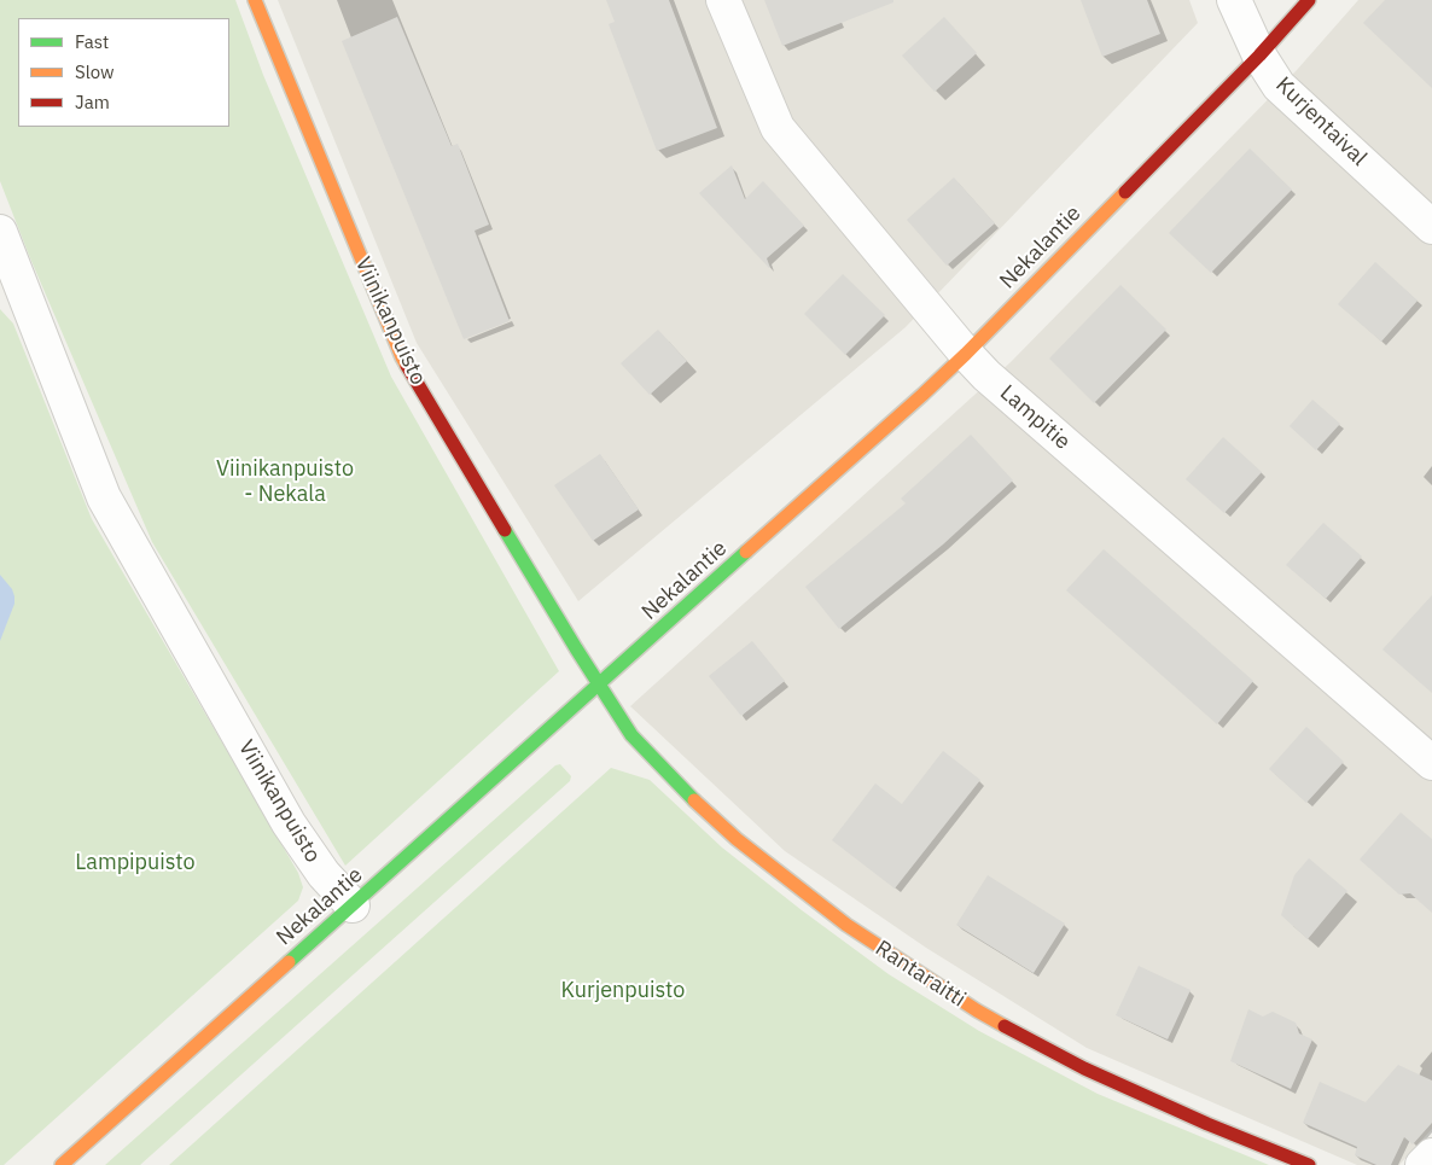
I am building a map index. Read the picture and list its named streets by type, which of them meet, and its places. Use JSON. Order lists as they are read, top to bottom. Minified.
{"streets":{"main road":["Nekalantie","Viinikanpuisto","Rantaraitti"],"street":["Kurjentaival","Lampitie"]},"crossings":[["Kurjentaival","Nekalantie"],["Nekalantie","Viinikanpuisto"],["Nekalantie","Lampitie"],["Nekalantie","Rantaraitti"],["Viinikanpuisto","Rantaraitti"]],"parks":["Viinikanpuisto - Nekala","Lampipuisto","Kurjenpuisto"],"legend":["Fast","Slow","Jam"]}
